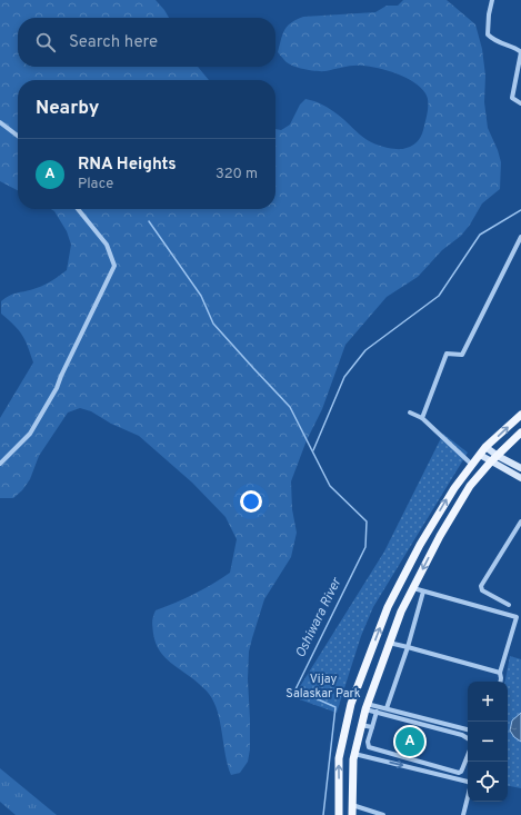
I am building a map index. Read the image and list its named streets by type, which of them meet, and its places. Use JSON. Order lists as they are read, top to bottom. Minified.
{"water":["Oshiwara River"],"parks":["Vijay Salaskar Park"],"page":{"search":"Search here","heading":"Nearby","list":[{"mark":"A","name":"RNA Heights","note":"Place","value":"320 m"}],"map_buttons":["+","−"],"pins":"A"}}
